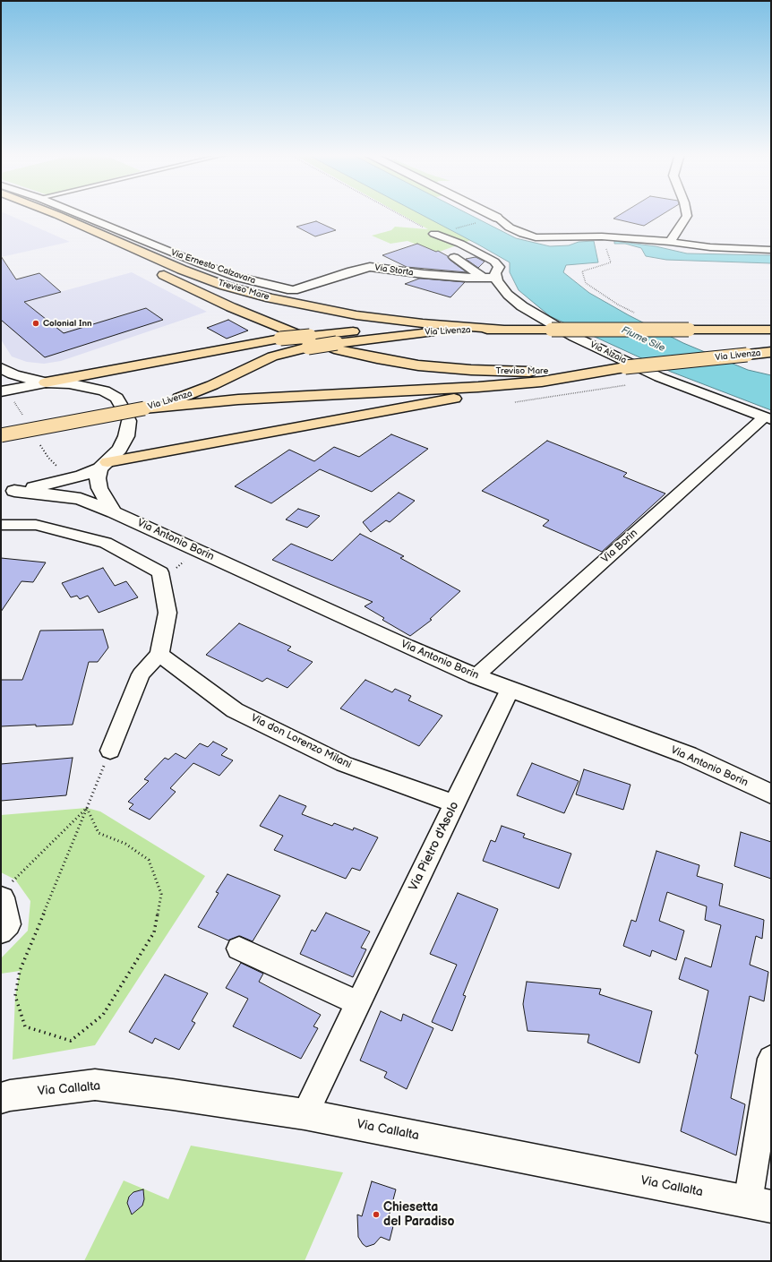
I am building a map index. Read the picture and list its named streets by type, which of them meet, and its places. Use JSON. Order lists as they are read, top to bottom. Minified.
{"streets":{"highway":["Treviso Mare","Via Livenza"],"main road":["Via Antonio Borin","Via Callalta"],"street":["Via Ernesto Calzavara","Via Storta","Via Alzaia","Via Borin","Via don Lorenzo Milani","Via Pietro d'Asolo"]},"crossings":[["Via Ernesto Calzavara","Via Storta"],["Via Storta","Via Alzaia"],["Treviso Mare","Via Livenza"],["Via Alzaia","Via Borin"],["Via Antonio Borin","Via Borin"],["Via Antonio Borin","Via Pietro d'Asolo"],["Via don Lorenzo Milani","Via Pietro d'Asolo"],["Via Pietro d'Asolo","Via Callalta"]],"water":["Fiume Sile"],"places":["Colonial Inn","Chiesetta del Paradiso"]}
